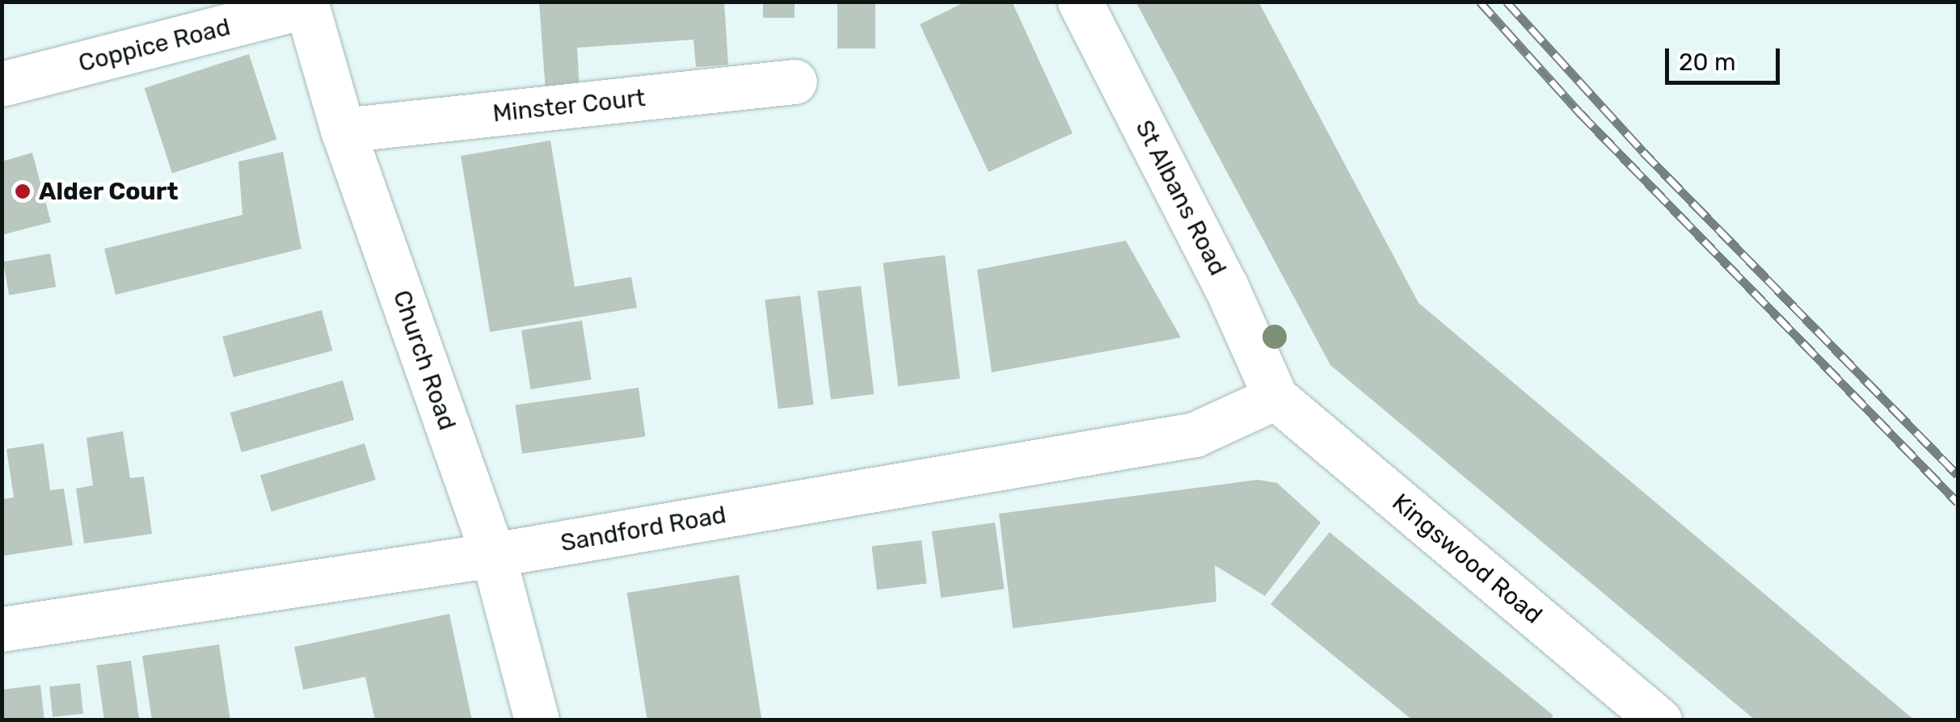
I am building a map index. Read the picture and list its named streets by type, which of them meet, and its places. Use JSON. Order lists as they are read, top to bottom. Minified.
{"streets":{"street":["Coppice Road","Minster Court","St Albans Road","Church Road","Sandford Road","Kingswood Road"]},"crossings":[["Coppice Road","Church Road"],["Minster Court","Church Road"],["St Albans Road","Sandford Road"],["St Albans Road","Kingswood Road"],["Church Road","Sandford Road"],["Sandford Road","Kingswood Road"]],"places":["Alder Court"],"scale_bar":"20 m"}
